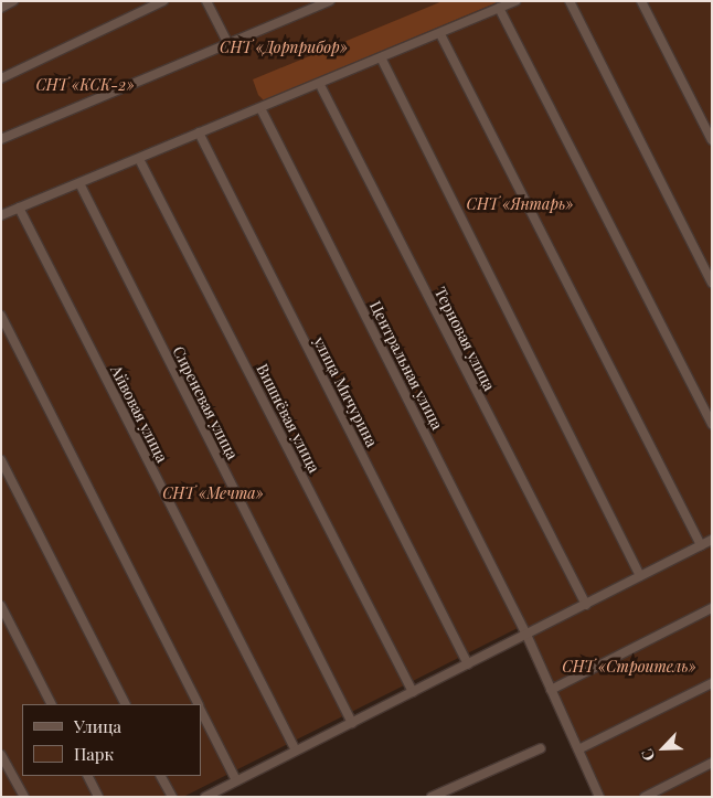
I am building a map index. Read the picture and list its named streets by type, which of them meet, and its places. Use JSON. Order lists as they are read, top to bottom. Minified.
{"streets":{"street":["Терновая улица","Центральная улица","улица Мичурина","Сиреневая улица","Айвовая улица","Вишнёвая улица"]},"parks":["СНТ «Дорприбор»","СНТ «КСК-2»","СНТ «Янтарь»","СНТ «Мечта»","СНТ «Строитель»"],"legend":["Улица","Парк"],"north":"bottom left"}
